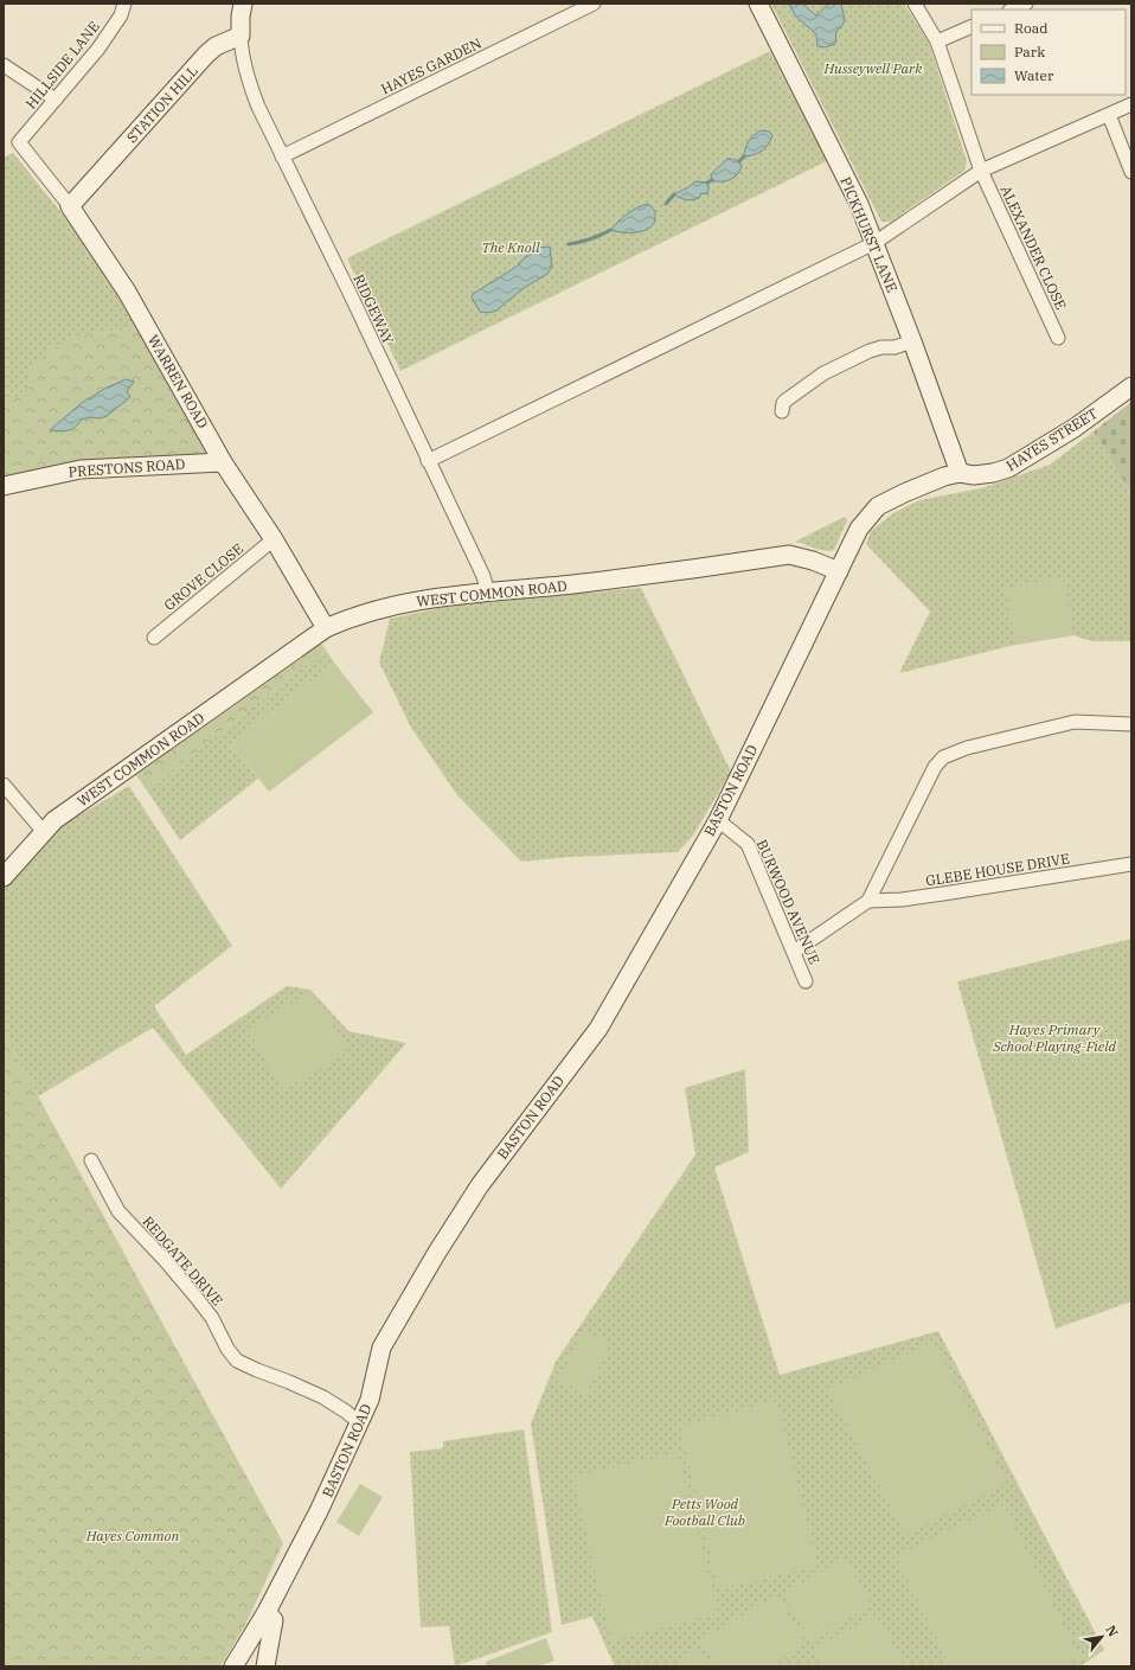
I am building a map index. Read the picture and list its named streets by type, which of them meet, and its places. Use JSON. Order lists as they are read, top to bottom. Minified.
{"streets":{"main road":["STATION HILL","PICKHURST LANE","WARREN ROAD","HAYES STREET","PRESTONS ROAD","WEST COMMON ROAD","BASTON ROAD"],"street":["HILLSIDE LANE","HAYES GARDEN","ALEXANDER CLOSE","RIDGEWAY","GROVE CLOSE","GLEBE HOUSE DRIVE","BURWOOD AVENUE","REDGATE DRIVE"]},"crossings":[["HILLSIDE LANE","WARREN ROAD"],["HAYES GARDEN","RIDGEWAY"],["STATION HILL","RIDGEWAY"],["STATION HILL","WARREN ROAD"],["PICKHURST LANE","HAYES STREET"],["RIDGEWAY","WEST COMMON ROAD"],["WARREN ROAD","PRESTONS ROAD"],["WARREN ROAD","GROVE CLOSE"],["WARREN ROAD","WEST COMMON ROAD"],["HAYES STREET","WEST COMMON ROAD"],["HAYES STREET","BASTON ROAD"],["WEST COMMON ROAD","BASTON ROAD"],["BASTON ROAD","BURWOOD AVENUE"],["BASTON ROAD","REDGATE DRIVE"]],"parks":["Husseywell Park","The Knoll","Hayes Primary School Playing-Field","Petts Wood Football Club","Hayes Common"],"legend":["Road","Park","Water"],"north":"top right"}
